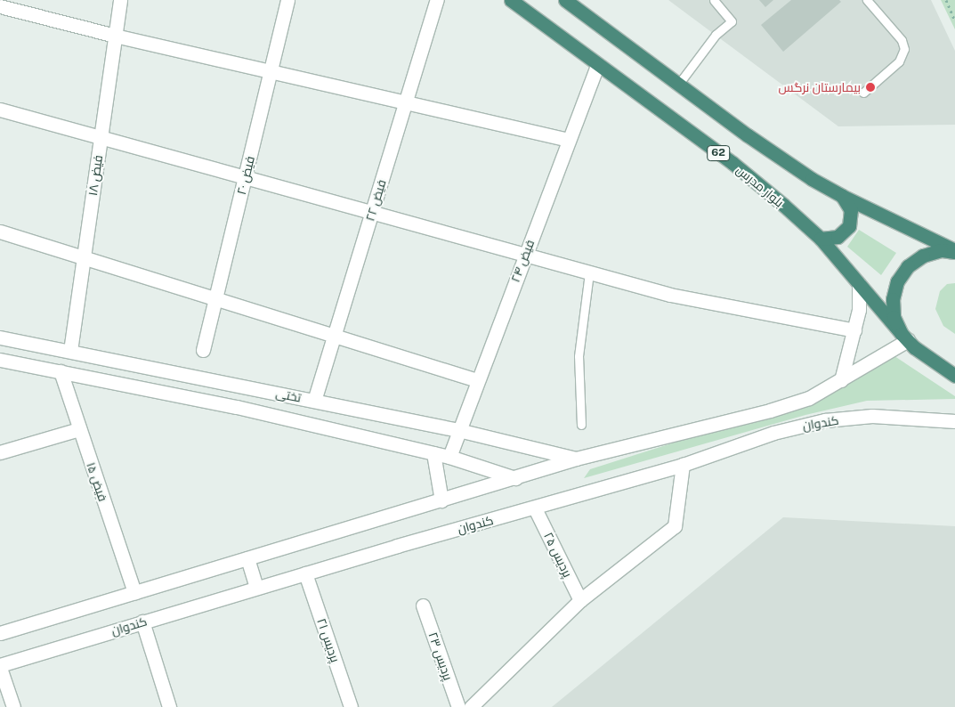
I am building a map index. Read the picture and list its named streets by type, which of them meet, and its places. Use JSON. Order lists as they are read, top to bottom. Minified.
{"streets":{"highway":["62","بلوار مدرس"],"street":["فیض ۱۸","فیض ۲۰","فیض ۲۲","فیض ۲۴","تختی","کندوان","فیض ۱۵","پردیس ۲۵","پردیس ۲۱","پردیس ۲۳"]},"crossings":[["62","بلوار مدرس"],["62","کندوان"],["فیض ۱۸","تختی"],["بلوار مدرس","فیض ۲۴"],["بلوار مدرس","کندوان"],["فیض ۲۲","تختی"],["فیض ۲۴","تختی"],["تختی","کندوان"],["تختی","فیض ۱۵"],["کندوان","فیض ۱۵"],["کندوان","پردیس ۲۵"],["کندوان","پردیس ۲۱"]],"places":["بیمارستان نرگس"]}
